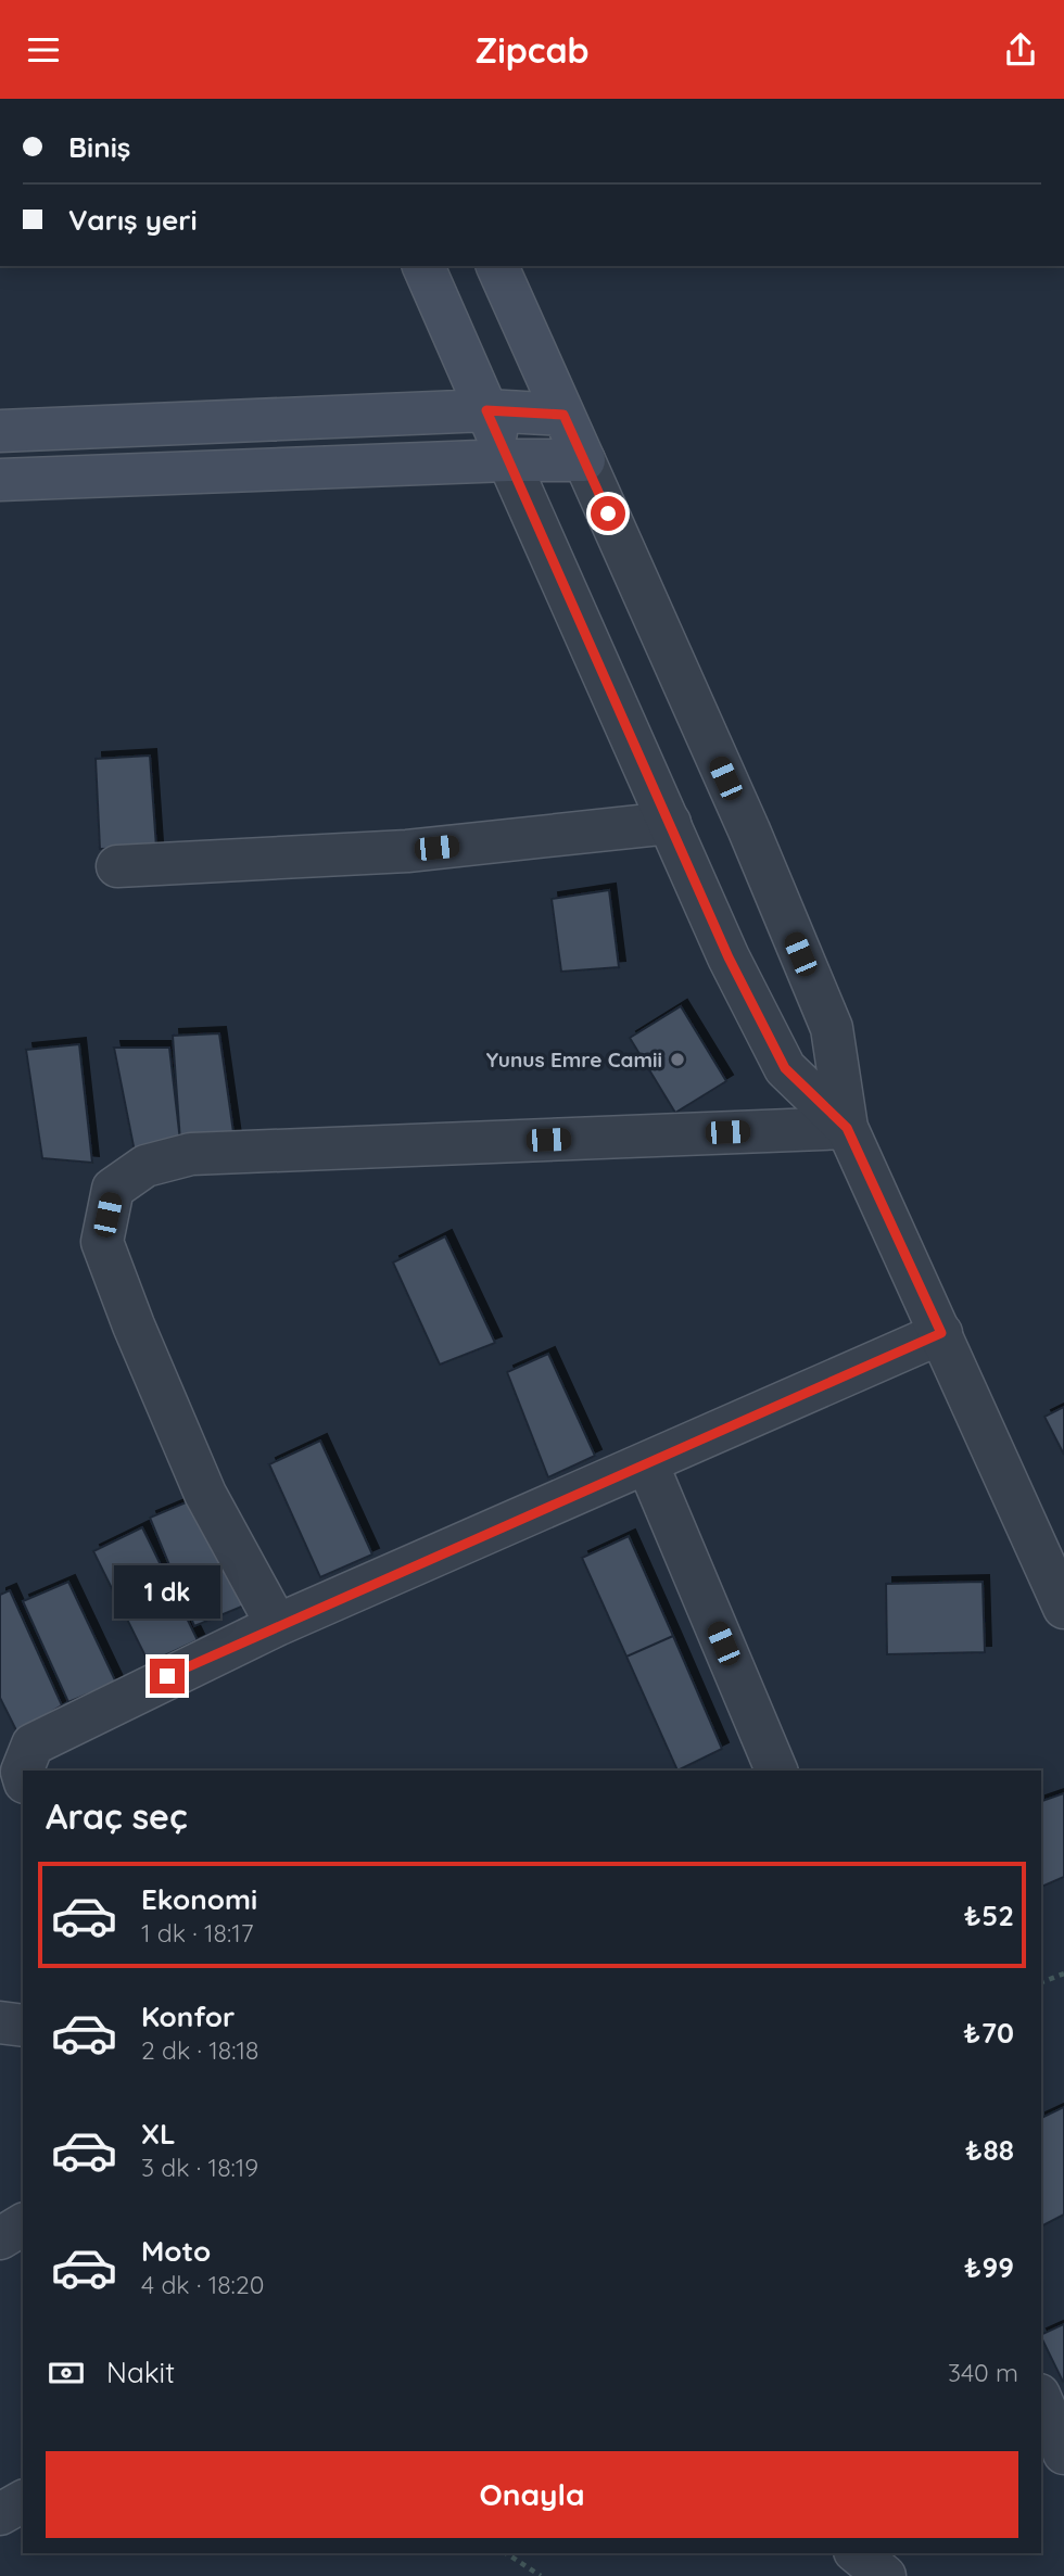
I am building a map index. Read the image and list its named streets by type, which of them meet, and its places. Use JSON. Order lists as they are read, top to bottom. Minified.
{"places":["Yunus Emre Camii"],"page":{"header":"Zipcab","banner":["Biniş","Varış yeri"],"bubble":"1 dk","heading":"Araç seç","list":[{"name":"Ekonomi","note":"1 dk · 18:17","value":"₺52"},{"name":"Konfor","note":"2 dk · 18:18","value":"₺70"},{"name":"XL","note":"3 dk · 18:19","value":"₺88"},{"name":"Moto","note":"4 dk · 18:20","value":"₺99"}],"pay":["Nakit","340 m"],"buttons":"Onayla"}}
